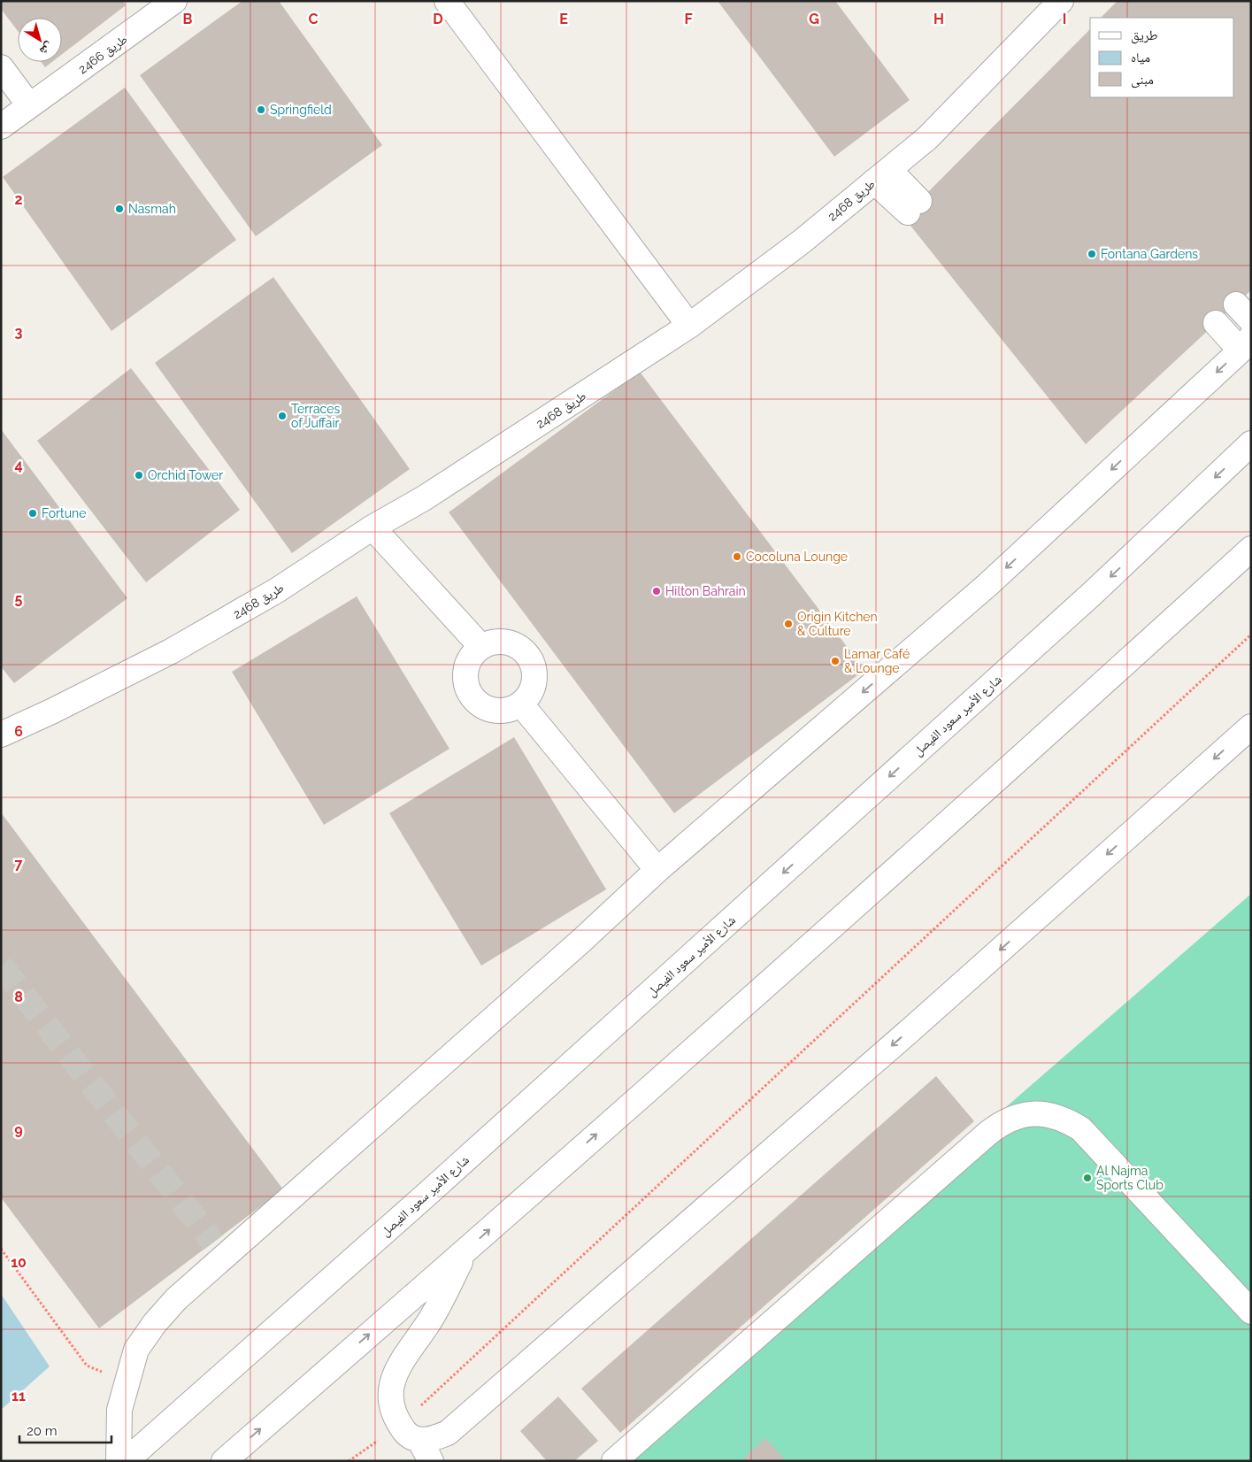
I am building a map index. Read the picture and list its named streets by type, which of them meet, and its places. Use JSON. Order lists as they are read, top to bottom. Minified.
{"streets":{"street":["طريق 2466","طريق 2468","شارع الأمير سعود الفيصل"]},"places":["Springfield","Nasmah","Fontana Gardens","Terraces of Juffair","Orchid Tower","Fortune","Cocoluna Lounge","Hilton Bahrain","Origin Kitchen & Culture","Lamar Café & Lounge","Al Najma Sports Club"],"legend":["طريق","مياه","مبنى"],"scale_bar":"20 m","north":"bottom right","grid":{"columns":["B","C","D","E","F","G","H","I"],"rows":["2","3","4","5","6","7","8","9","10","11"]}}
